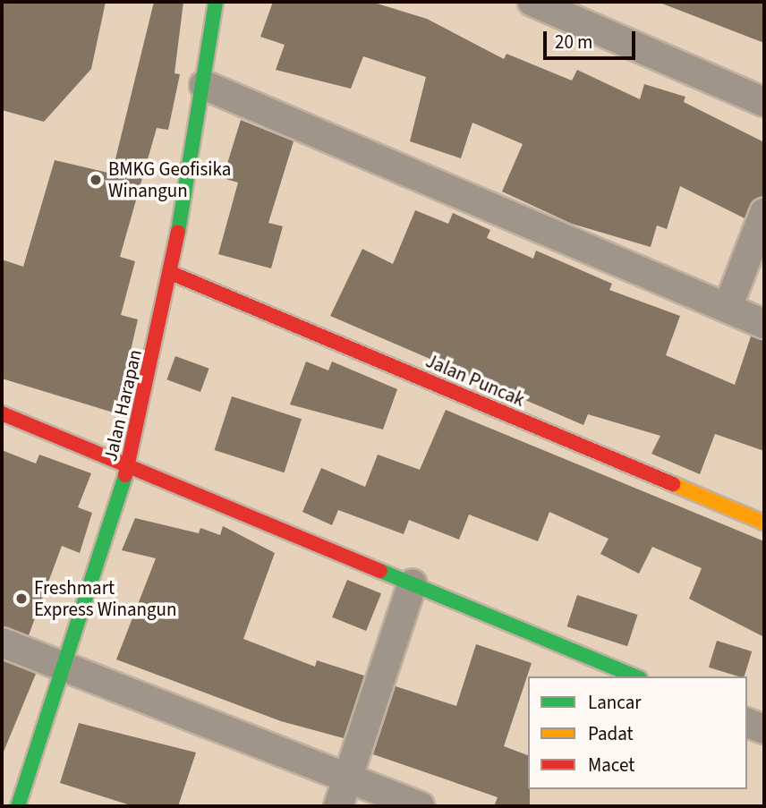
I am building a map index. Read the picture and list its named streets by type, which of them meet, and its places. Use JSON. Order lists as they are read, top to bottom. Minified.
{"streets":{"street":["Jalan Puncak","Jalan Harapan"]},"crossings":[["Jalan Puncak","Jalan Harapan"]],"places":["BMKG Geofisika Winangun","Freshmart Express Winangun"],"legend":["Lancar","Padat","Macet"],"scale_bar":"20 m"}
